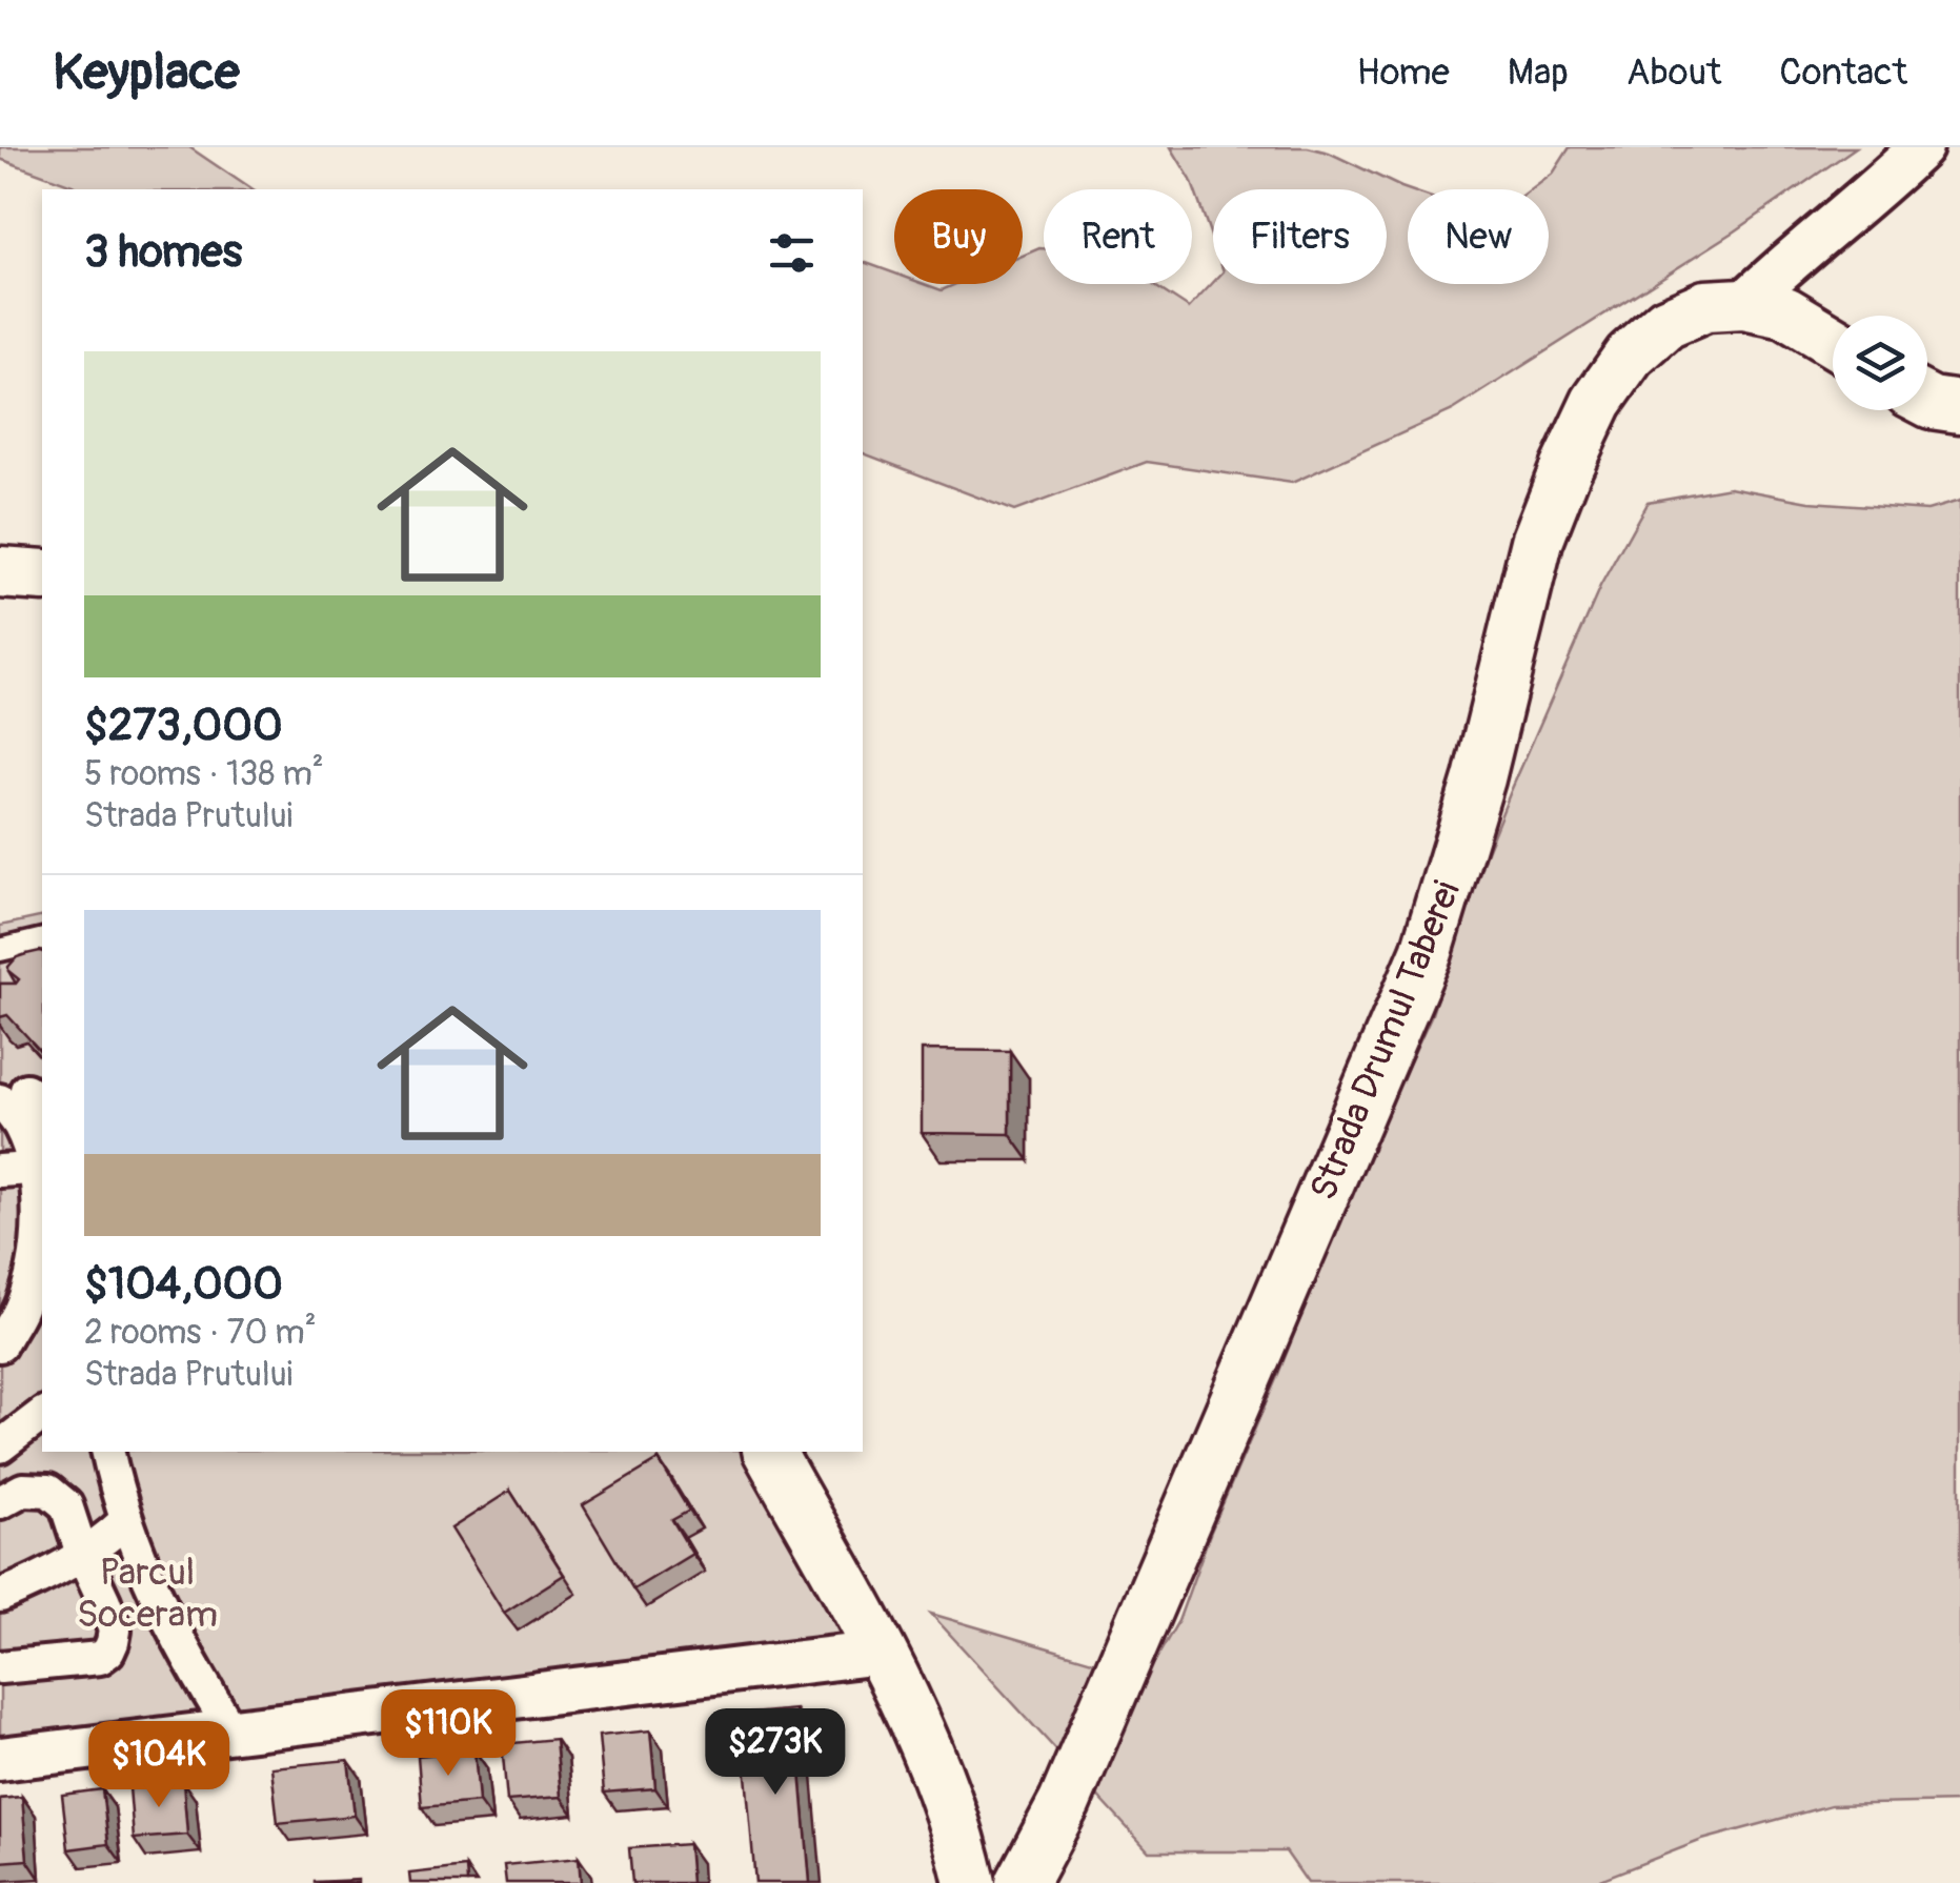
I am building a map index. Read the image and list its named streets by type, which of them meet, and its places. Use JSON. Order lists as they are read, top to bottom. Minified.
{"streets":{"street":["Strada Drumul Taberei"]},"parks":["Parcul Soceram"],"page":{"header":"Keyplace","nav":["Home","Map","About","Contact"],"chip":["Buy","Rent","Filters","New"],"heading":"3 homes","list":[{"name":"$273,000","note":"5 rooms · 138 m² · Strada Prutului"},{"name":"$104,000","note":"2 rooms · 70 m² · Strada Prutului"}],"price":["$110K","$273K","$104K"]}}
